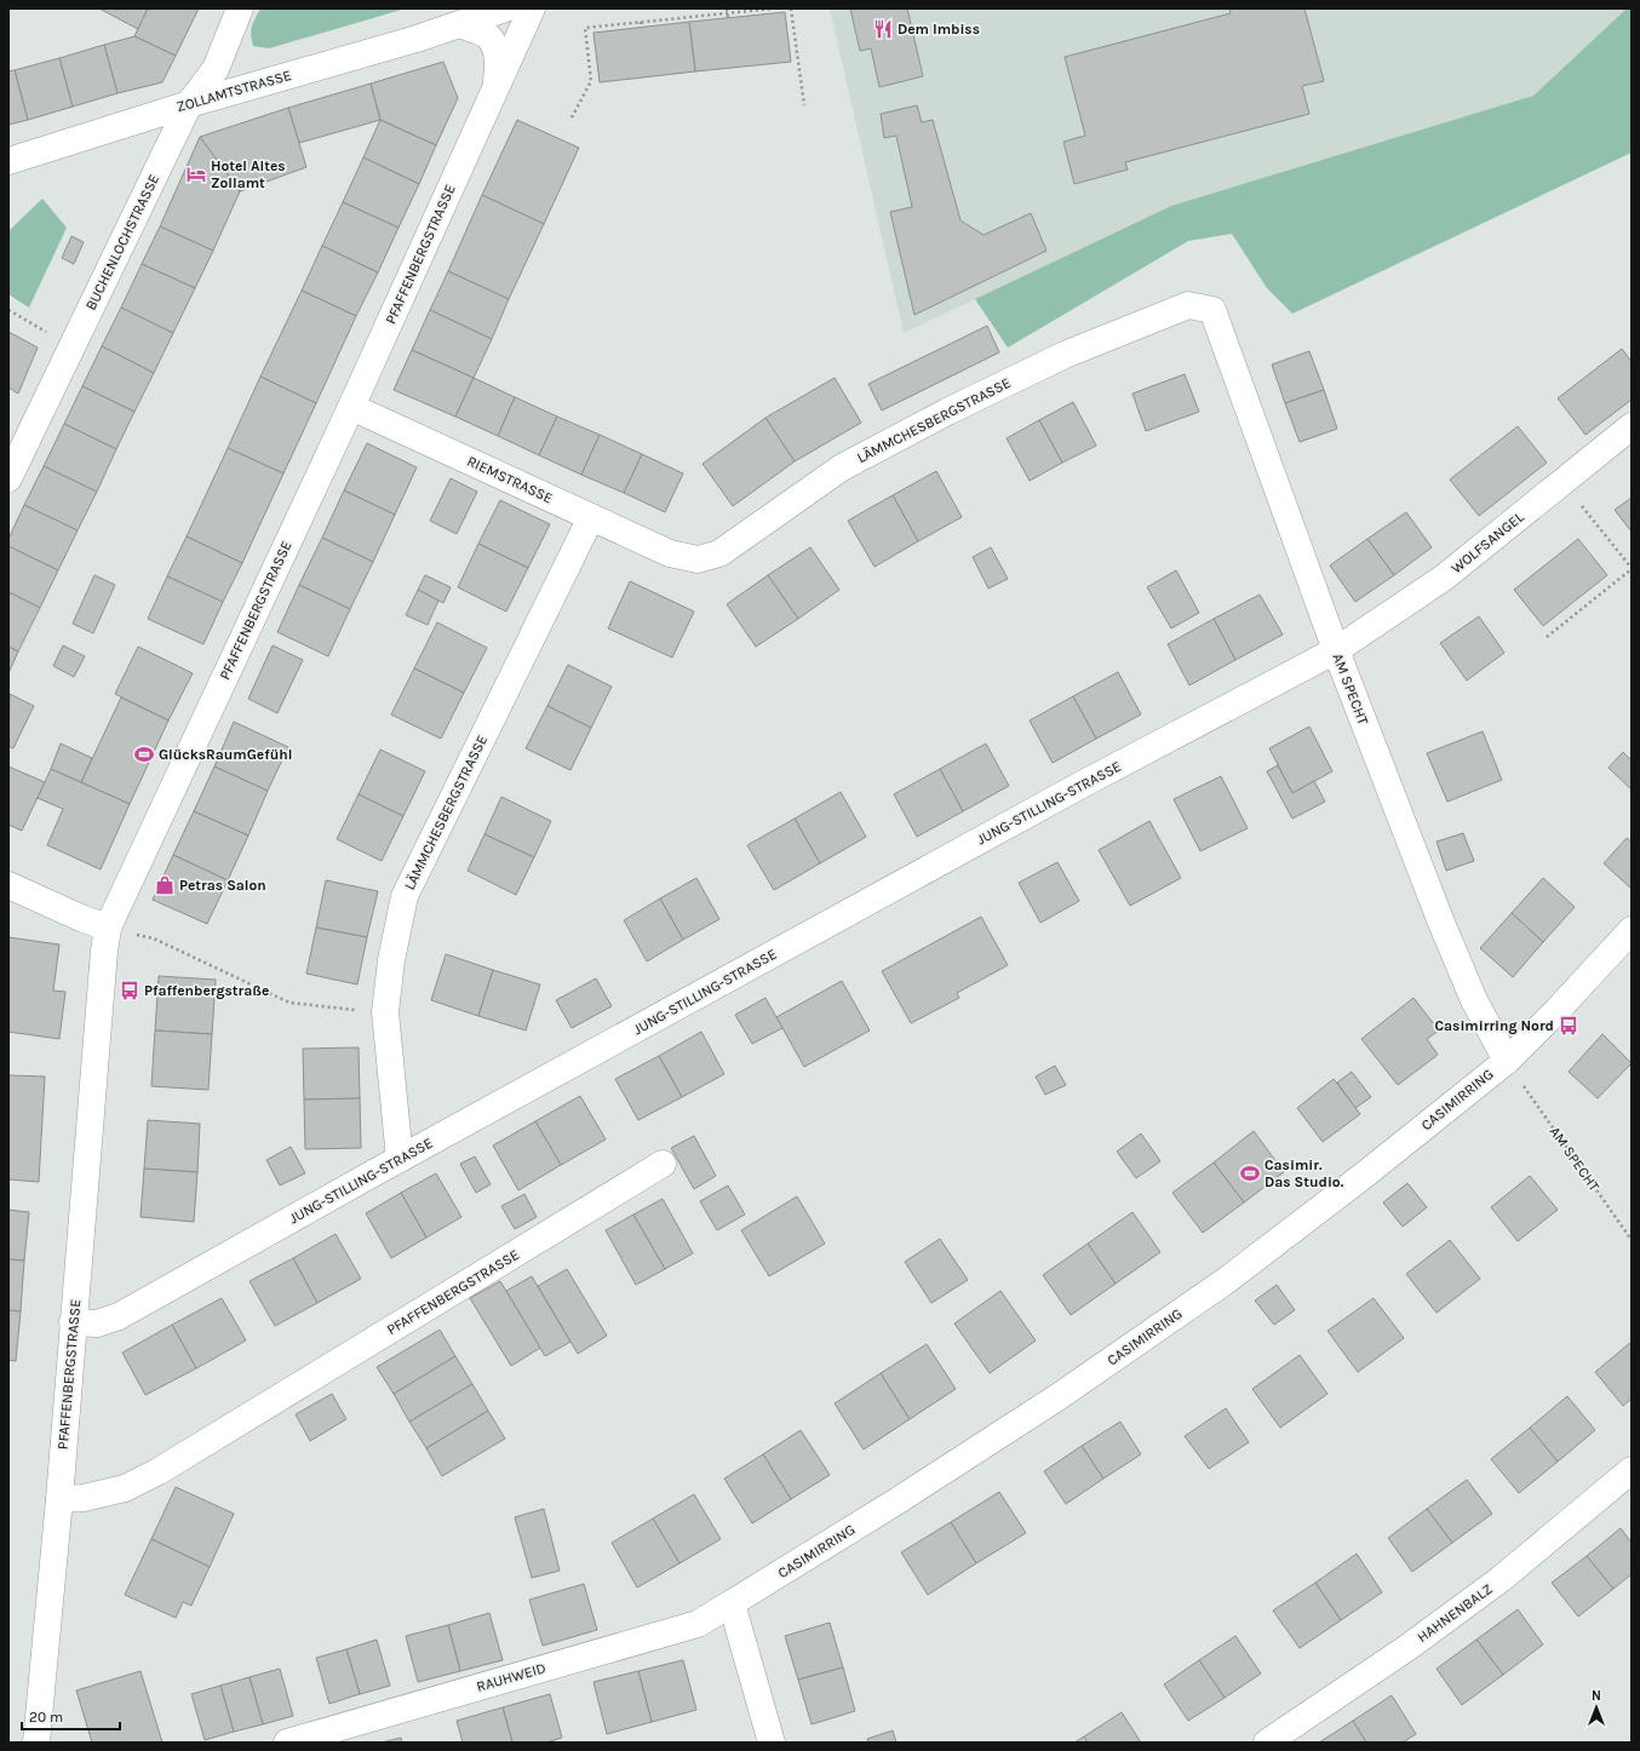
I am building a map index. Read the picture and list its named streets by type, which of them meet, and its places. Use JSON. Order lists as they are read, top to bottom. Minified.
{"streets":{"street":["ZOLLAMTSTRASSE","BUCHENLOCHSTRASSE","PFAFFENBERGSTRASSE","LÄMMCHESBERGSTRASSE","RIEMSTRASSE","WOLFSANGEL","AM SPECHT","JUNG-STILLING-STRASSE","CASIMIRRING","HAHNENBALZ","RAUHWEID"]},"crossings":[["ZOLLAMTSTRASSE","BUCHENLOCHSTRASSE"],["PFAFFENBERGSTRASSE","RIEMSTRASSE"],["PFAFFENBERGSTRASSE","JUNG-STILLING-STRASSE"],["LÄMMCHESBERGSTRASSE","RIEMSTRASSE"],["LÄMMCHESBERGSTRASSE","AM SPECHT"],["LÄMMCHESBERGSTRASSE","JUNG-STILLING-STRASSE"],["WOLFSANGEL","AM SPECHT"],["WOLFSANGEL","JUNG-STILLING-STRASSE"],["AM SPECHT","JUNG-STILLING-STRASSE"],["AM SPECHT","CASIMIRRING"],["CASIMIRRING","RAUHWEID"]],"places":{"restaurant":["Dem Imbiss"],"hotel":["Hotel Altes Zollamt"],"sports":["GlücksRaumGefühl","Casimir. Das Studio."],"shop":["Petras Salon"],"bus stop":["Pfaffenbergstraße","Casimirring Nord"]},"scale_bar":"20 m","north":"top"}
